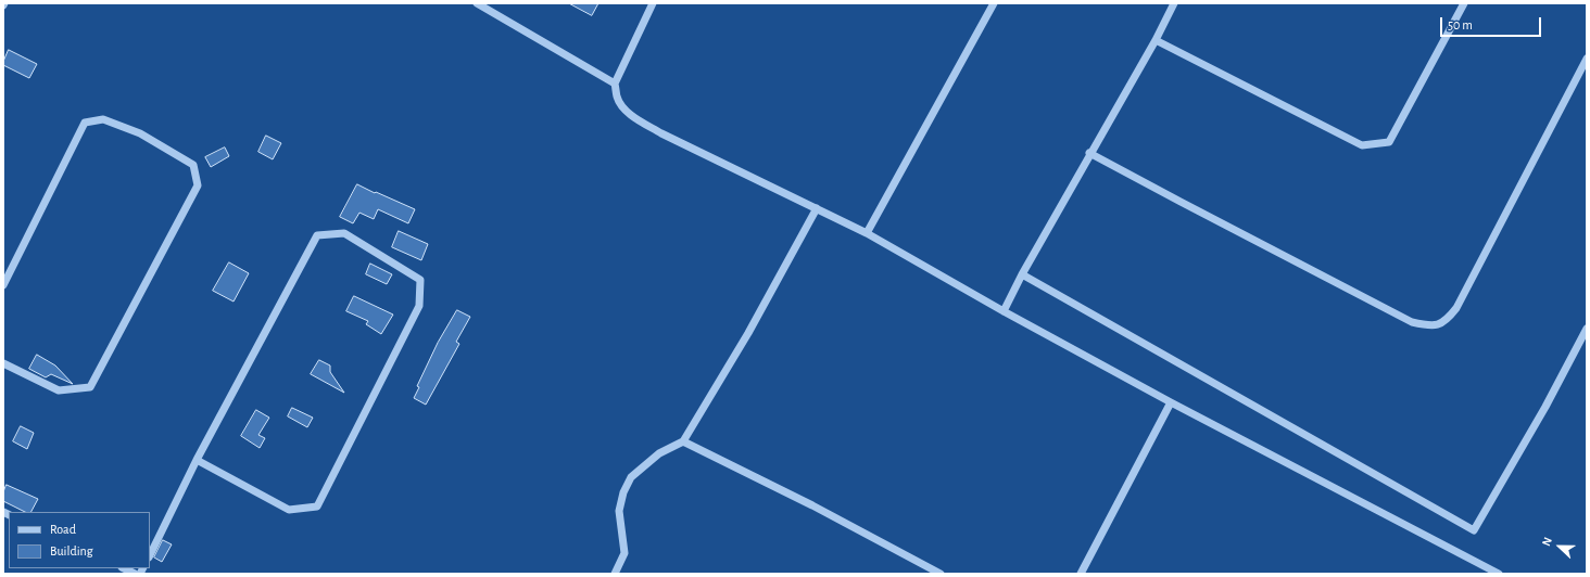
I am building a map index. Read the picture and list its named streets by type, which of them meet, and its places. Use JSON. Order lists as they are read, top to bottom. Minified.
{"legend":["Road","Building"],"scale_bar":"50 m","north":"left"}
